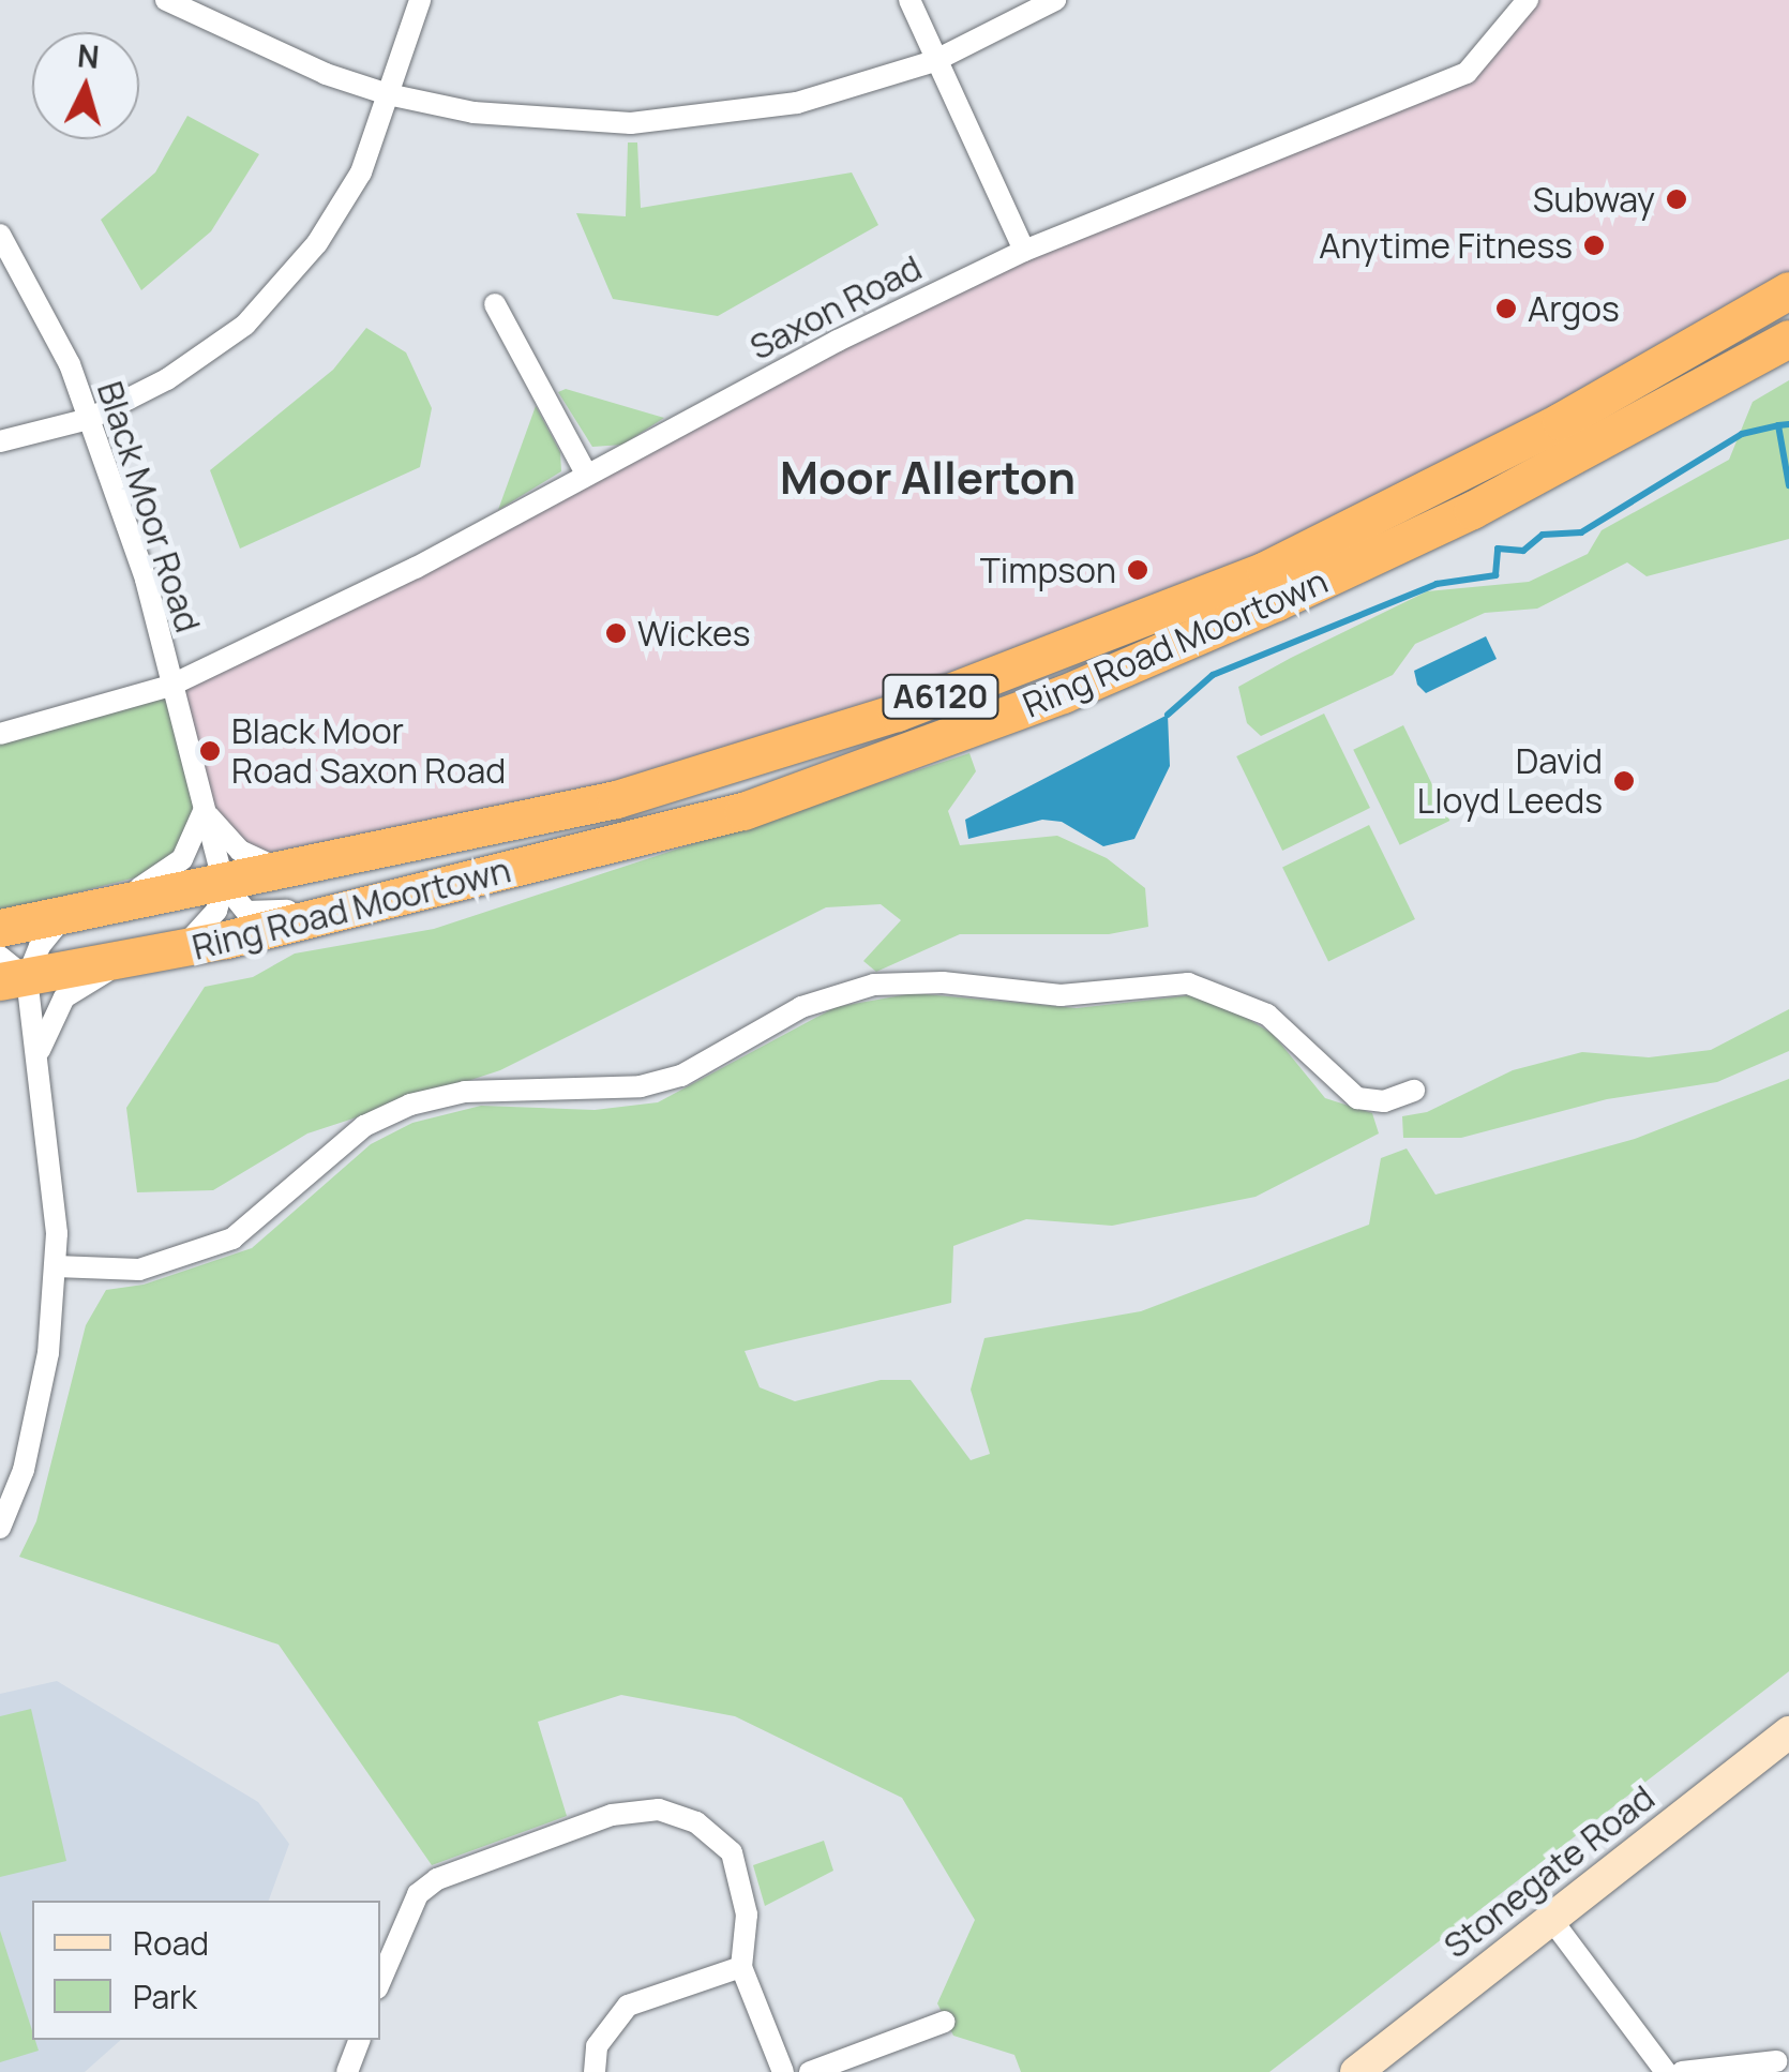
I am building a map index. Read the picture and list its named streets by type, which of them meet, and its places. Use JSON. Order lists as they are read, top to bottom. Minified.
{"streets":{"highway":["Ring Road Moortown","A6120"],"main road":["Stonegate Road"],"street":["Saxon Road","Black Moor Road"]},"crossings":[["Saxon Road","Black Moor Road"],["Black Moor Road","Ring Road Moortown"],["Ring Road Moortown","A6120"]],"districts":["Moor Allerton"],"places":["Subway","Anytime Fitness","Argos","Timpson","Wickes","Black Moor Road Saxon Road","David Lloyd Leeds"],"legend":["Road","Park"],"north":"top"}
